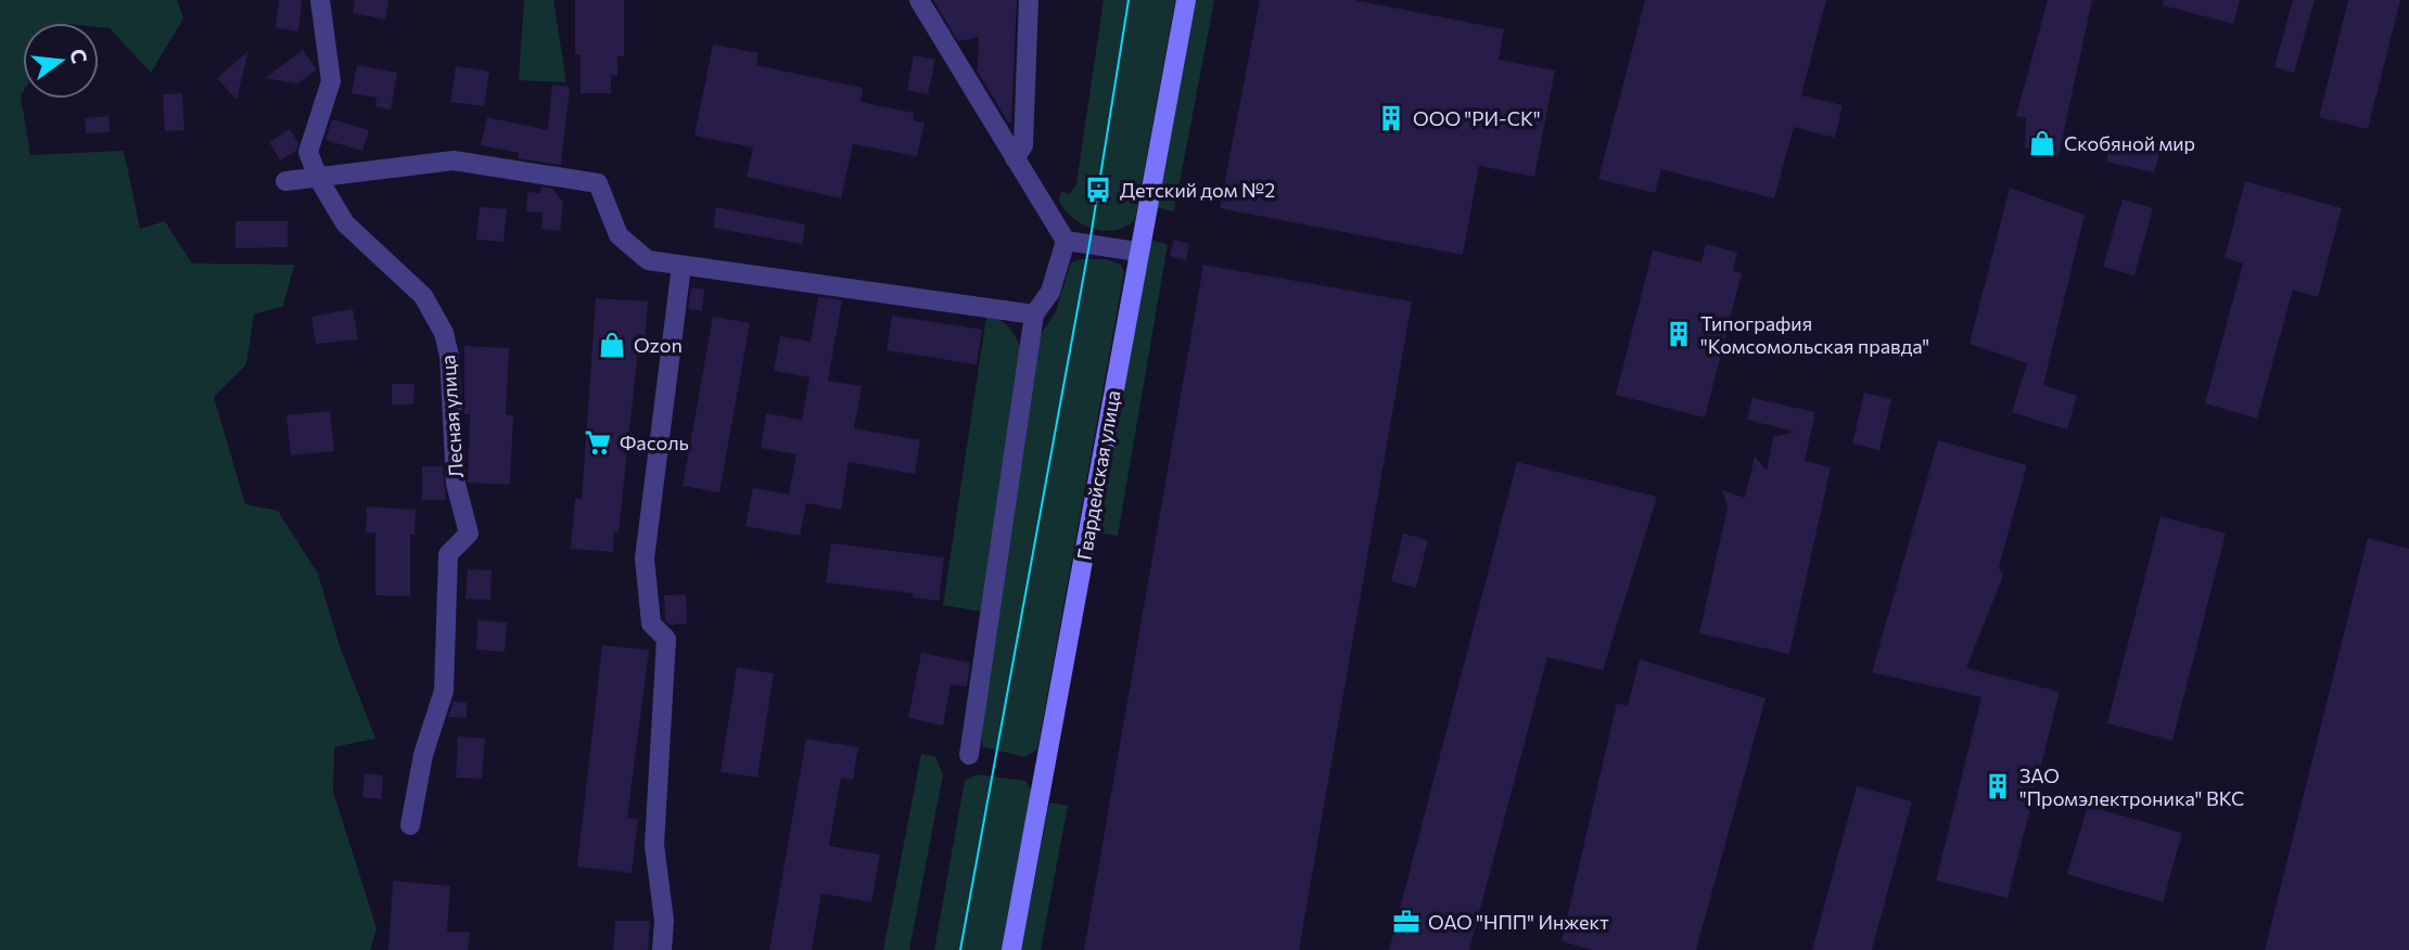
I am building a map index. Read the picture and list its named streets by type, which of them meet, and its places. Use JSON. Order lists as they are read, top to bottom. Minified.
{"streets":{"street":["Лесная улица","Гвардейская улица"]},"places":{"building":["ООО \"РИ-СК\"","Типография \"Комсомольская правда\"","ЗАО \"Промэлектроника\" ВКС"],"shop":["Скобяной мир","Ozon"],"bus stop":["Детский дом №2"],"supermarket":["Фасоль"],"office":["ОАО \"НПП\" Инжект"]},"north":"right"}
